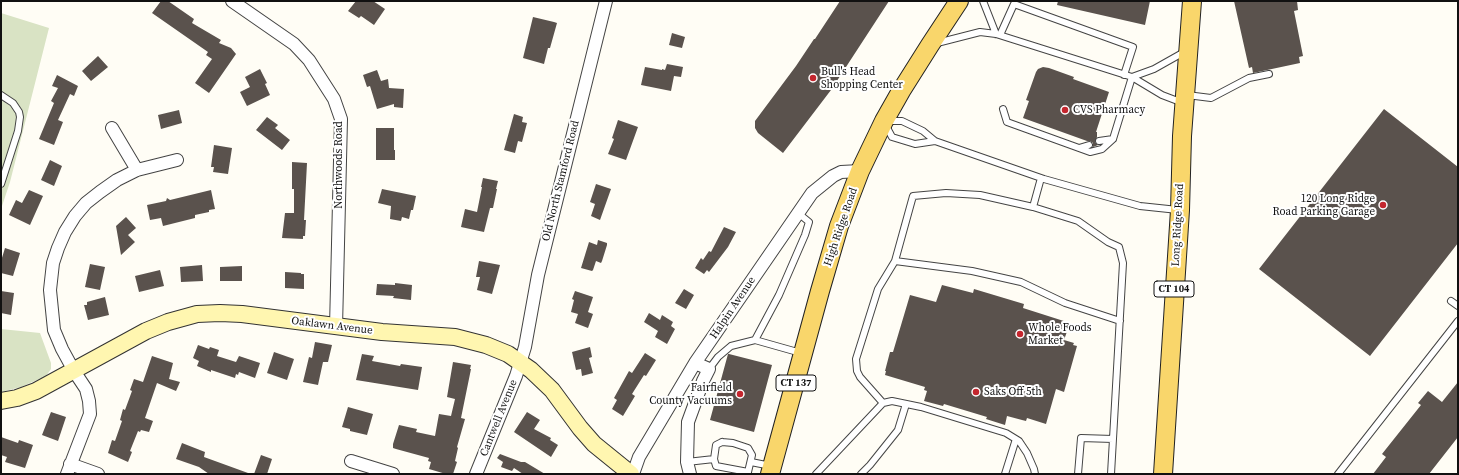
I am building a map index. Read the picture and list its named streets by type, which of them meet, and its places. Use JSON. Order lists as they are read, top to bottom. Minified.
{"streets":{"main road":["Long Ridge Road","High Ridge Road","CT 104","CT 137"],"street":["Northwoods Road","Old North Stamford Road","Halpin Avenue","Oaklawn Avenue","Cantwell Avenue"]},"crossings":[["Northwoods Road","Oaklawn Avenue"],["Old North Stamford Road","Oaklawn Avenue"],["Old North Stamford Road","Cantwell Avenue"],["High Ridge Road","Halpin Avenue"],["Halpin Avenue","Oaklawn Avenue"],["Oaklawn Avenue","Cantwell Avenue"]],"places":["Bull's Head Shopping Center","CVS Pharmacy","120 Long Ridge Road Parking Garage","Whole Foods Market","Saks Off 5th","Fairfield County Vacuums"]}
